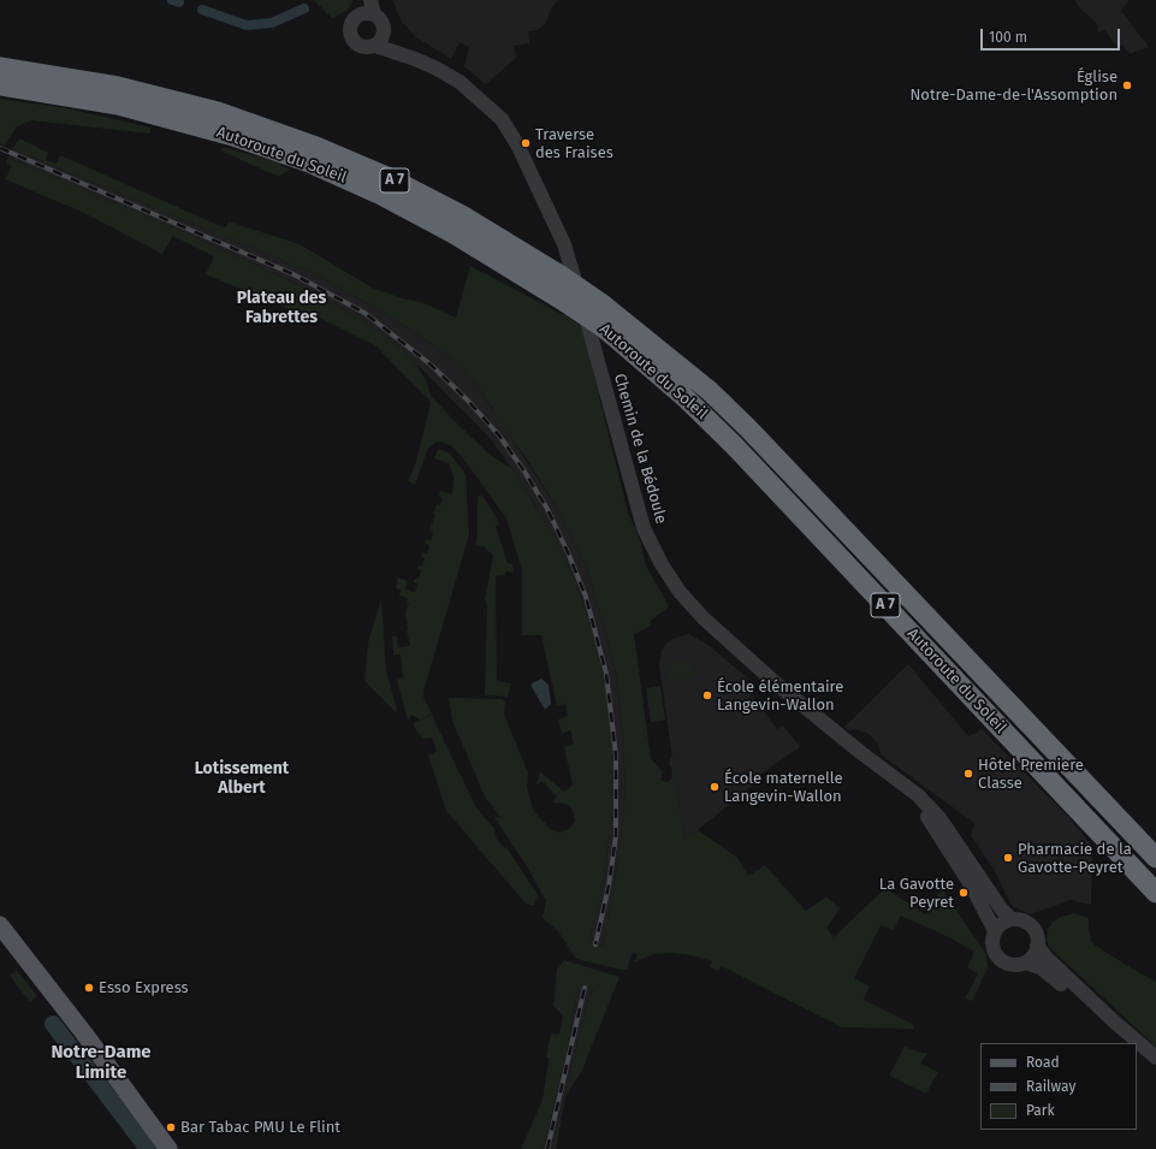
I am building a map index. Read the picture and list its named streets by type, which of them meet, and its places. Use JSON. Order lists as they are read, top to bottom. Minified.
{"streets":{"highway":["Autoroute du Soleil","A 7"],"street":["Chemin de la Bédoule"]},"districts":["Plateau des Fabrettes","Lotissement Albert","Notre-Dame Limite"],"places":["Église Notre-Dame-de-l'Assomption","Traverse des Fraises","École élémentaire Langevin-Wallon","Hôtel Premiere Classe","École maternelle Langevin-Wallon","Pharmacie de la Gavotte-Peyret","La Gavotte Peyret","Esso Express","Bar Tabac PMU Le Flint"],"legend":["Road","Railway","Park"],"scale_bar":"100 m"}
